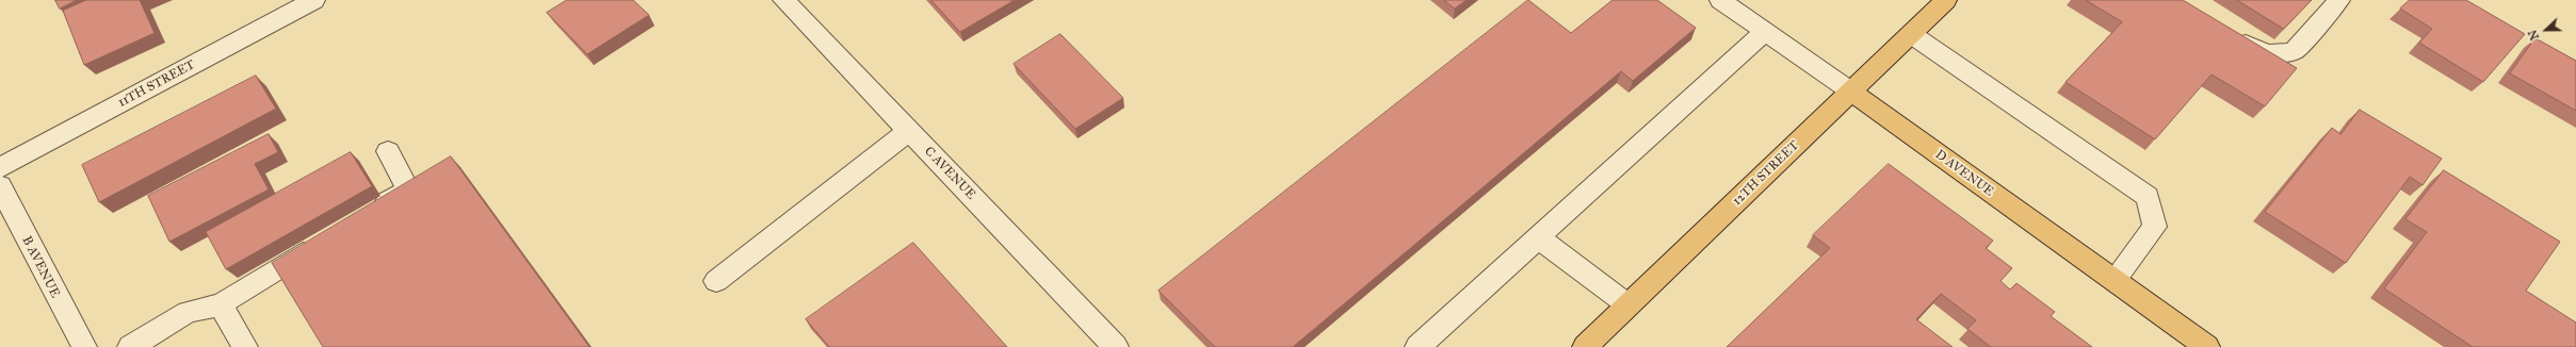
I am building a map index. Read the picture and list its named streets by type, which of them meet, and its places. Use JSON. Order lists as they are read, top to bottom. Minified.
{"streets":{"main road":["12TH STREET","D AVENUE"],"street":["11TH STREET","C AVENUE","B AVENUE"]},"crossings":[["12TH STREET","D AVENUE"]],"north":"left"}
